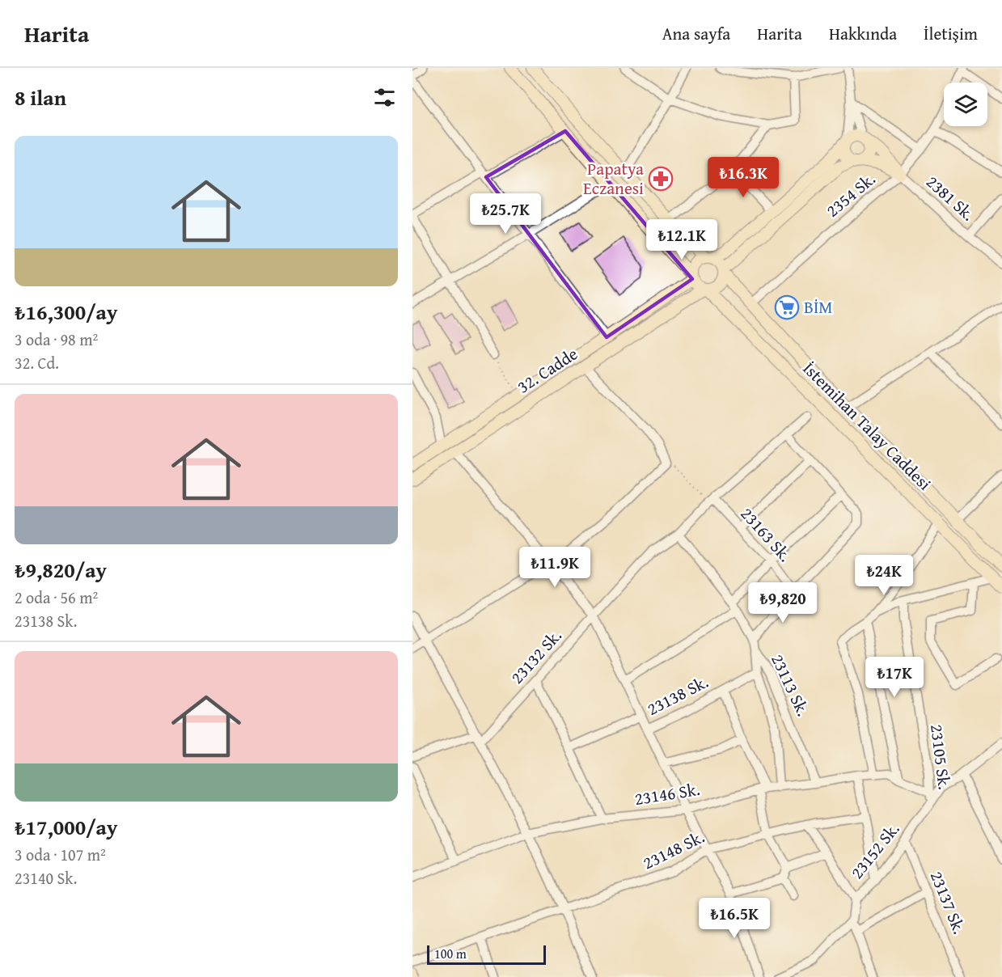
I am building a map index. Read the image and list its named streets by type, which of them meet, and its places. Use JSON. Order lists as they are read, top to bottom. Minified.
{"streets":{"main road":["32. Cadde","İstemihan Talay Caddesi"],"street":["2354 Sk.","2381 Sk.","23163 Sk.","23132 Sk.","23113 Sk.","23138 Sk.","23105 Sk.","23146 Sk.","23148 Sk.","23152 Sk.","23137 Sk."]},"crossings":[["2354 Sk.","2381 Sk."],["2354 Sk.","İstemihan Talay Caddesi"],["32. Cadde","İstemihan Talay Caddesi"],["23163 Sk.","23132 Sk."],["23132 Sk.","23113 Sk."],["23113 Sk.","23146 Sk."],["23138 Sk.","23146 Sk."],["23138 Sk.","23148 Sk."],["23105 Sk.","23146 Sk."],["23105 Sk.","23152 Sk."],["23152 Sk.","23137 Sk."]],"places":{"pharmacy":["Papatya Eczanesi"],"supermarket":["BİM"]},"scale_bar":"100 m","page":{"header":"Harita","nav":["Ana sayfa","Harita","Hakkında","İletişim"],"heading":"8 ilan","list":[{"name":"₺16,300/ay","note":"3 oda · 98 m² · 32. Cd."},{"name":"₺9,820/ay","note":"2 oda · 56 m² · 23138 Sk."},{"name":"₺17,000/ay","note":"3 oda · 107 m² · 23140 Sk."}],"price":["₺16.3K","₺25.7K","₺12.1K","₺11.9K","₺24K","₺9,820","₺17K","₺16.5K"],"scale":"100 m"}}
